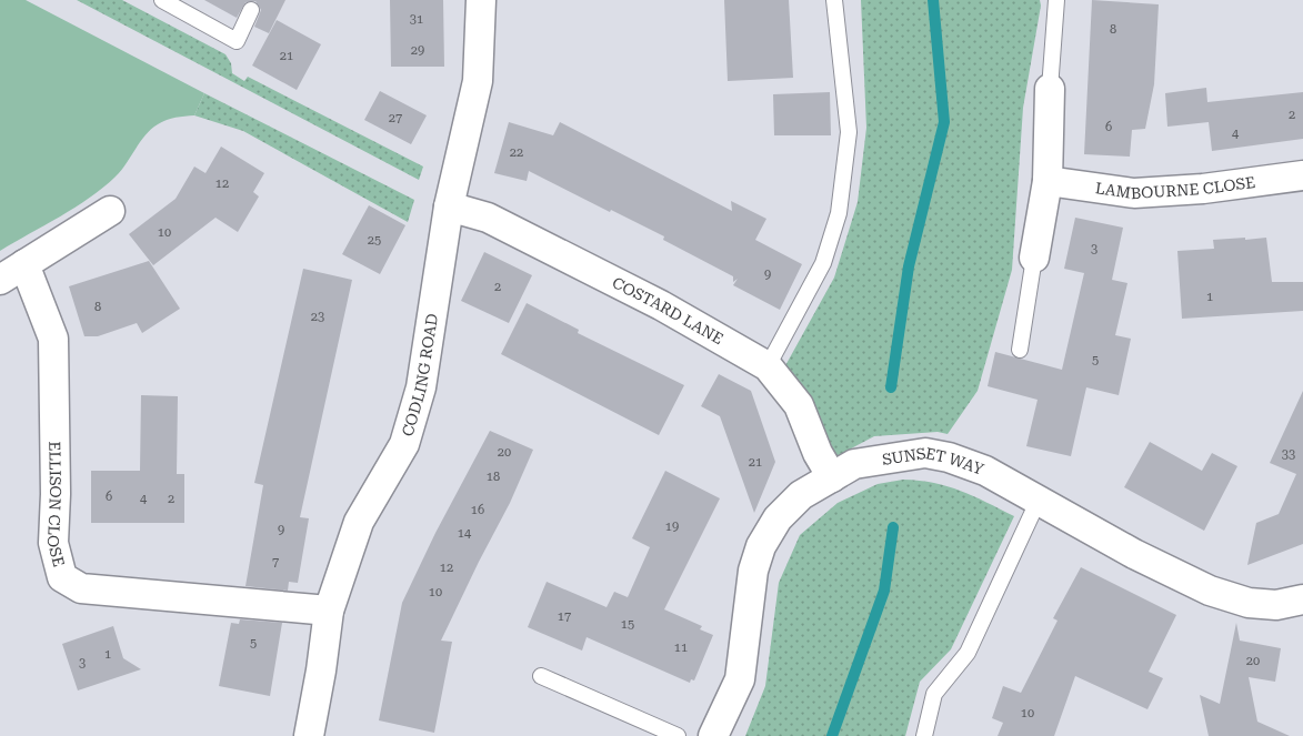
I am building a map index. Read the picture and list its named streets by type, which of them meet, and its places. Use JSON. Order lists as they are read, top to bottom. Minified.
{"streets":{"street":["LAMBOURNE CLOSE","COSTARD LANE","CODLING ROAD","SUNSET WAY","ELLISON CLOSE"]},"crossings":[["COSTARD LANE","CODLING ROAD"],["COSTARD LANE","SUNSET WAY"],["CODLING ROAD","ELLISON CLOSE"]],"house_numbers":["31","8","29","21","2","27","6","4","22","12","10","25","3","9","2","1","8","23","5","20","33","21","18","6","4","2","16","19","9","14","7","12","10","17","15","5","11","1","20","3","10"]}
